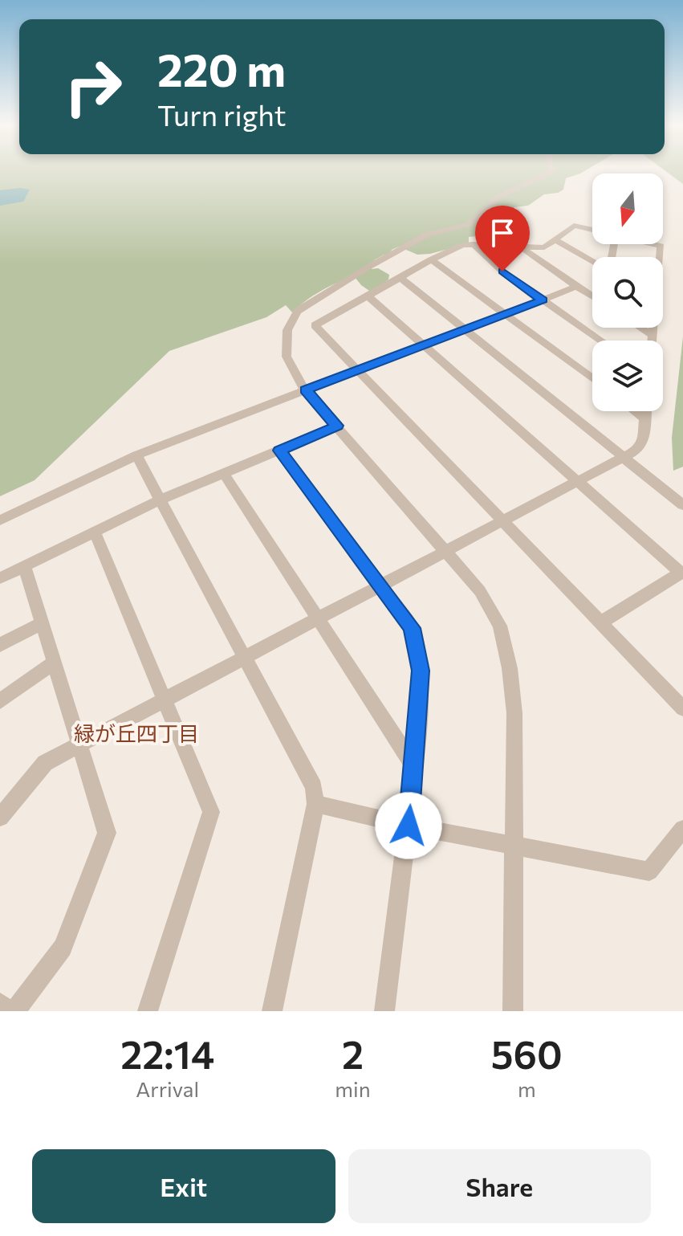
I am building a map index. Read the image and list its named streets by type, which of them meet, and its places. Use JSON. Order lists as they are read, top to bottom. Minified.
{"districts":["緑が丘四丁目"],"north":"bottom","page":{"turn":["220 m","Turn right"],"eta":["22:14","Arrival","2","min","560","m"],"buttons":["Exit","Share"]}}
